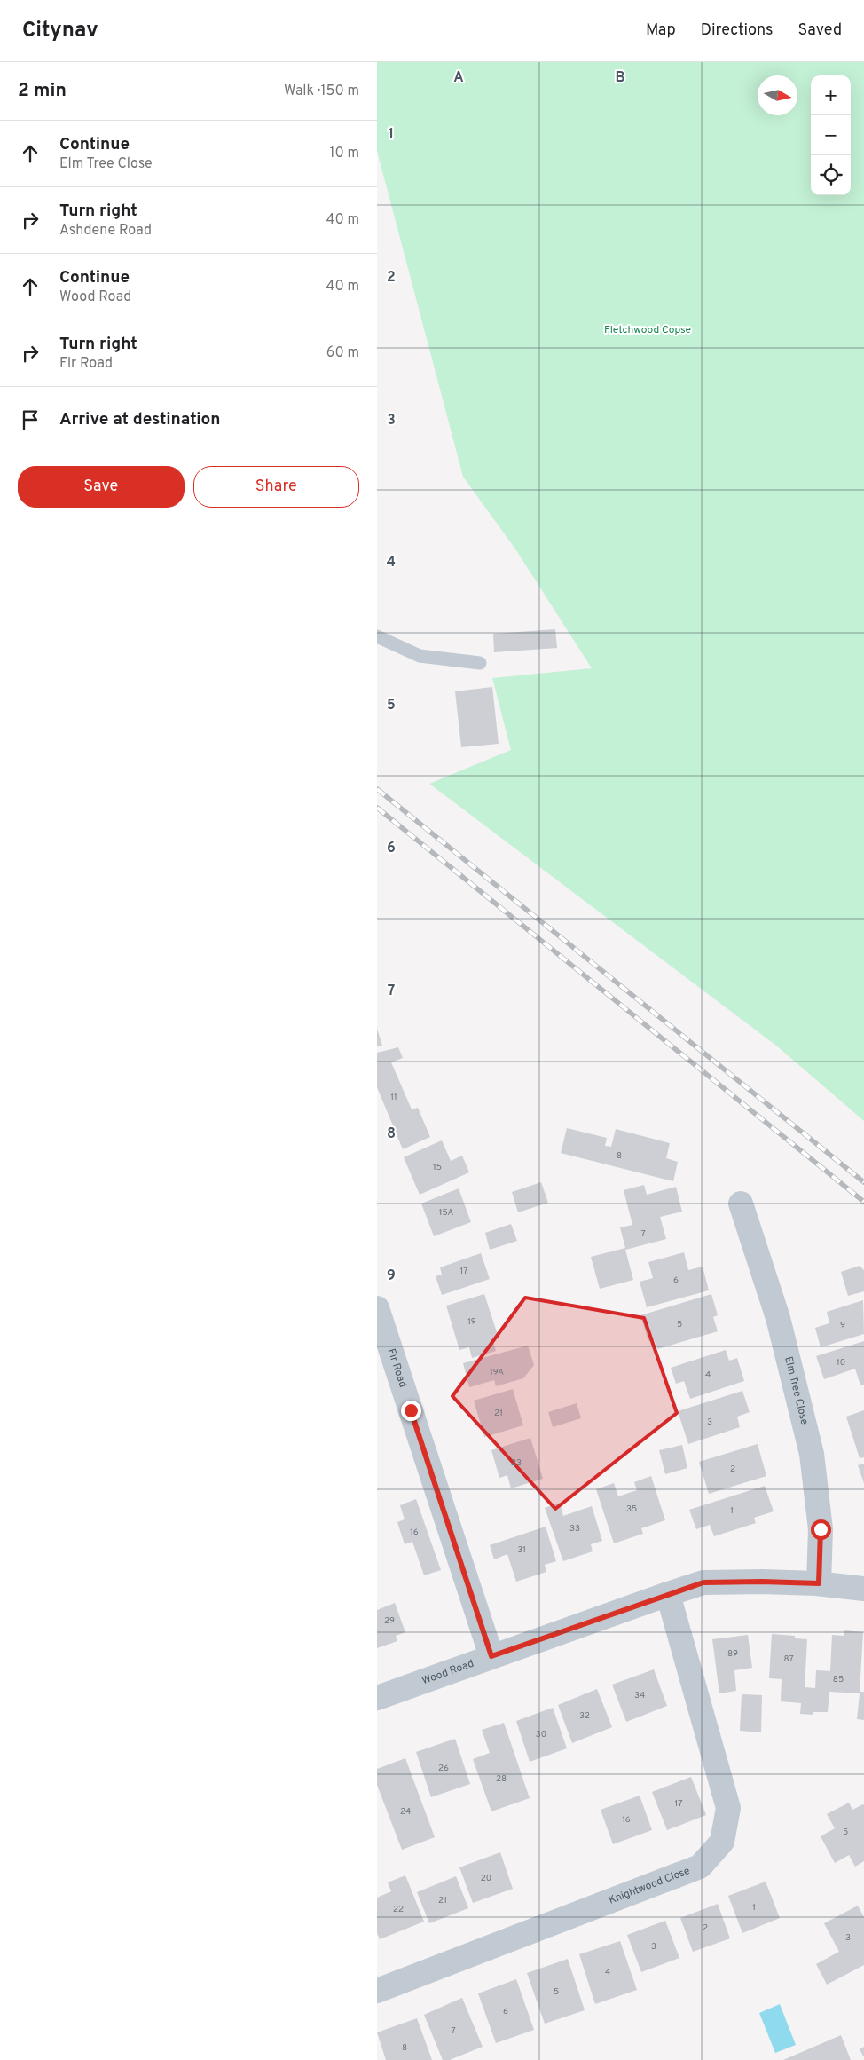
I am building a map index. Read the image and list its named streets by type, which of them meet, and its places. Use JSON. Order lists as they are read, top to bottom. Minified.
{"streets":{"street":["Fir Road","Elm Tree Close","Wood Road","Knightwood Close"]},"crossings":[["Fir Road","Wood Road"],["Elm Tree Close","Wood Road"],["Wood Road","Knightwood Close"]],"parks":["Fletchwood Copse"],"house_numbers":["11","8","15","15A","7","17","6","19","5","9","10","19A","4","21","3","23","2","35","1","33","16","31","29","89","87","85","34","32","30","26","28","17","24","16","5","20","21","1","22","2","3","3","4","5","6","7","8"],"north":"right","page":{"header":"Citynav","nav":["Map","Directions","Saved"],"heading":["2 min","Walk · 150 m"],"map_buttons":["+","−"],"list":[["Continue","Elm Tree Close","10 m"],["Turn right","Ashdene Road","40 m"],["Continue","Wood Road","40 m"],["Turn right","Fir Road","60 m"],"Arrive at destination"],"buttons":["Save","Share"]},"grid":{"columns":["A","B"],"rows":["1","2","3","4","5","6","7","8","9"]}}
